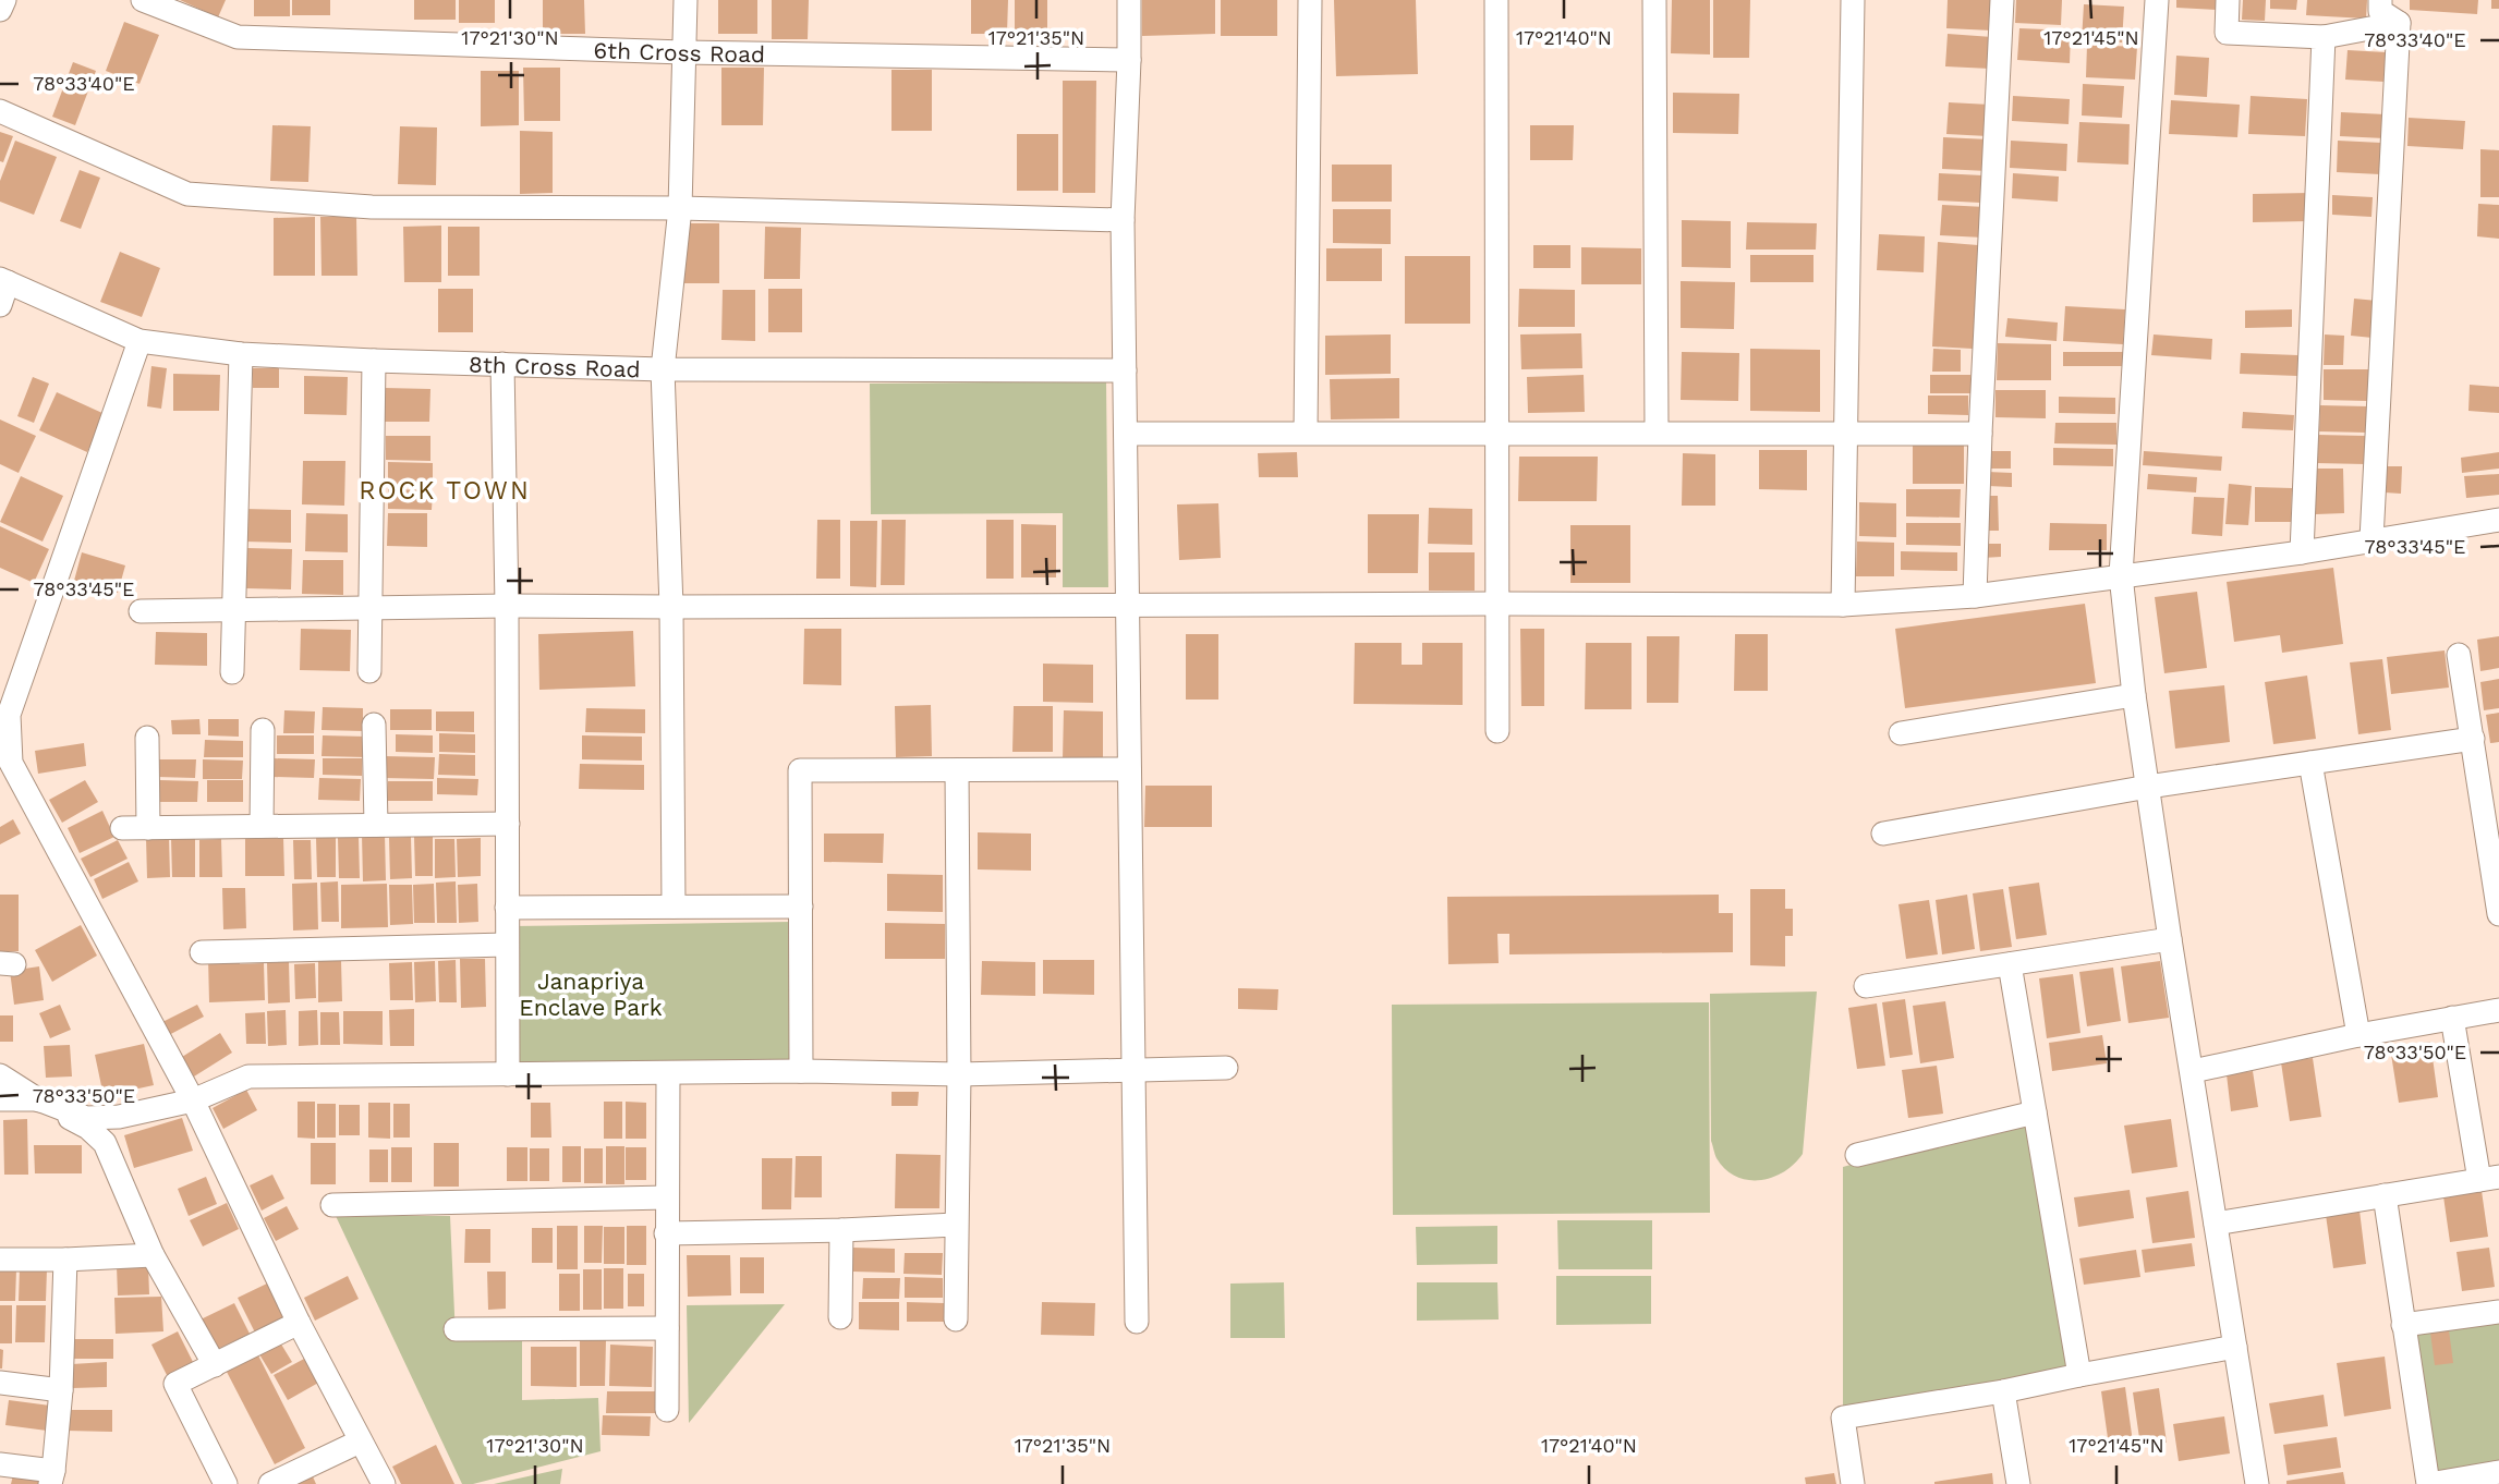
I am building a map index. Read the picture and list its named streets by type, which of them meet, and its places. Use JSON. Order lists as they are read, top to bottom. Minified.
{"streets":{"street":["6th Cross Road","8th Cross Road"]},"districts":["ROCK TOWN"],"parks":["Janapriya Enclave Park"],"coordinates":["17°21'30\"N","17°21'35\"N","17°21'40\"N","17°21'45\"N","78°33'40\"E","78°33'45\"E","78°33'50\"E"]}
